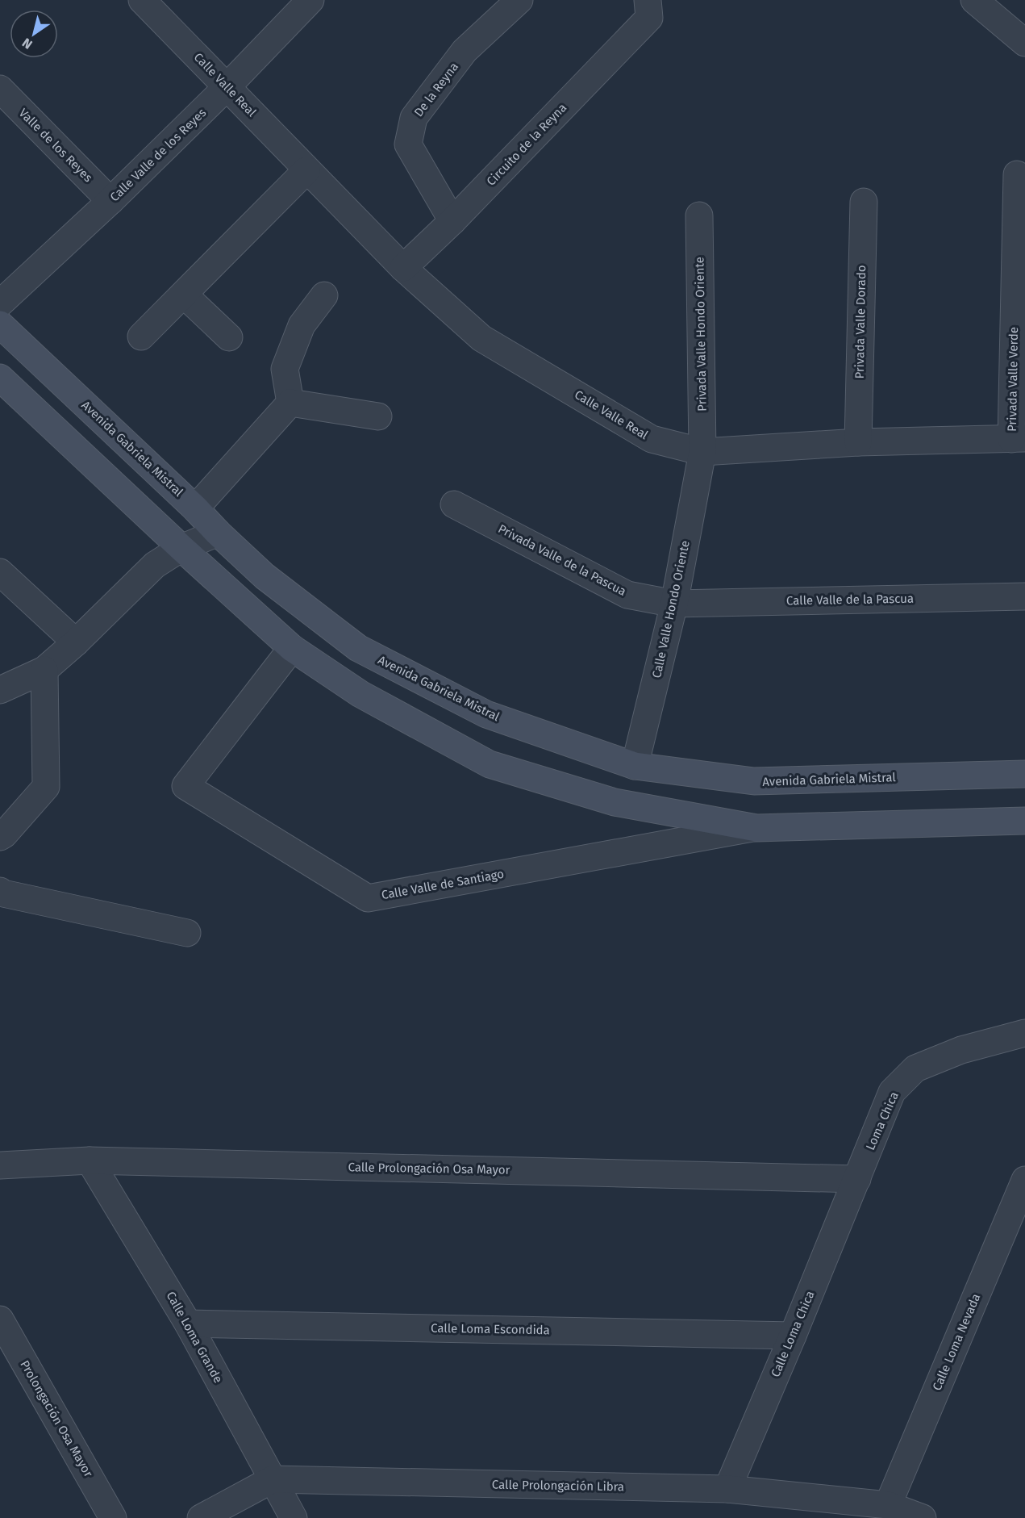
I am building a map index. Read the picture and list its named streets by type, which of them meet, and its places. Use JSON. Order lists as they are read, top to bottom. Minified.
{"streets":{"main road":["Avenida Gabriela Mistral"],"street":["Calle Valle Real","De la Reyna","Circuito de la Reyna","Valle de los Reyes","Calle Valle de los Reyes","Privada Valle Dorado","Privada Valle Hondo Oriente","Privada Valle Verde","Privada Valle de la Pascua","Calle Valle de la Pascua","Calle Valle Hondo Oriente","Calle Valle de Santiago","Loma Chica","Calle Prolongación Osa Mayor","Calle Loma Escondida","Calle Loma Chica","Calle Loma Grande","Calle Loma Nevada","Prolongación Osa Mayor","Calle Prolongación Libra"]},"crossings":[["Calle Valle Real","Circuito de la Reyna"],["Calle Valle Real","Calle Valle de los Reyes"],["Calle Valle Real","Privada Valle Dorado"],["Calle Valle Real","Privada Valle Hondo Oriente"],["Calle Valle Real","Privada Valle Verde"],["Calle Valle Real","Calle Valle Hondo Oriente"],["De la Reyna","Circuito de la Reyna"],["Valle de los Reyes","Calle Valle de los Reyes"],["Privada Valle Hondo Oriente","Calle Valle Hondo Oriente"],["Avenida Gabriela Mistral","Calle Valle Hondo Oriente"],["Privada Valle de la Pascua","Calle Valle de la Pascua"],["Privada Valle de la Pascua","Calle Valle Hondo Oriente"],["Calle Valle de la Pascua","Calle Valle Hondo Oriente"],["Loma Chica","Calle Prolongación Osa Mayor"],["Loma Chica","Calle Loma Chica"],["Calle Prolongación Osa Mayor","Calle Loma Chica"],["Calle Prolongación Osa Mayor","Calle Loma Grande"],["Calle Loma Escondida","Calle Loma Chica"],["Calle Loma Escondida","Calle Loma Grande"],["Calle Loma Chica","Calle Prolongación Libra"],["Calle Loma Grande","Calle Prolongación Libra"],["Calle Loma Nevada","Calle Prolongación Libra"]],"north":"bottom left"}
